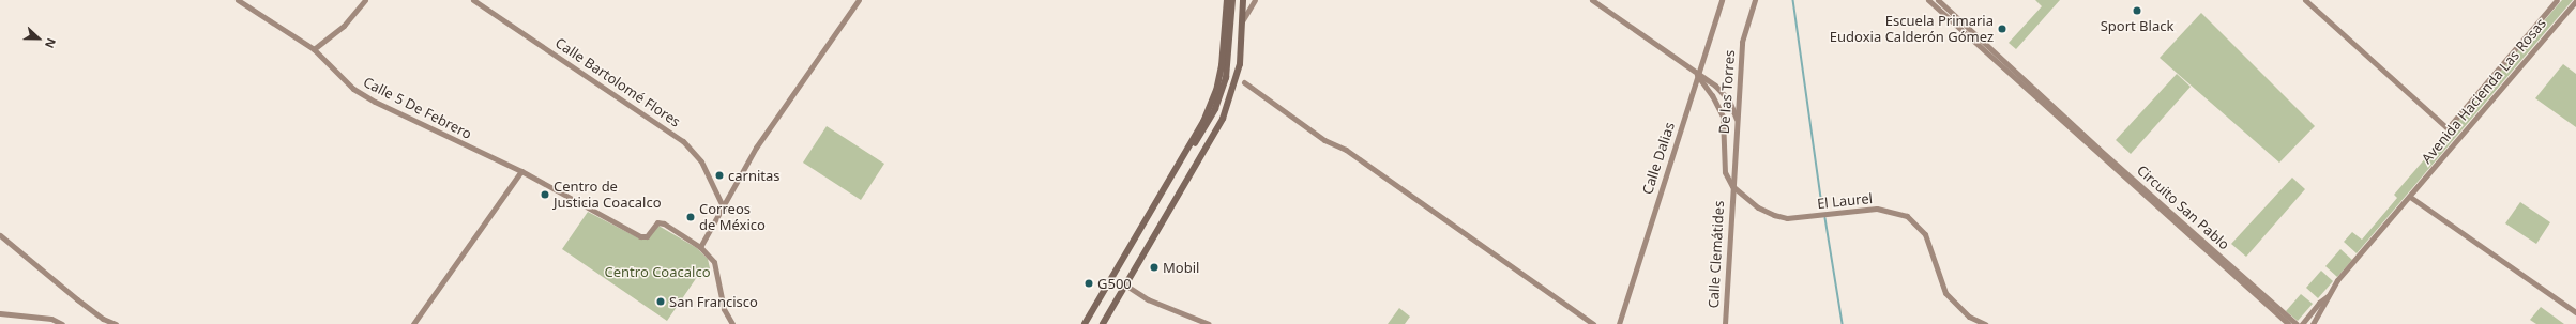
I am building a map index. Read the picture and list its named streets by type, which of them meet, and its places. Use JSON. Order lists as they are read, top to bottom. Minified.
{"streets":{"street":["Calle Bartolomé Flores","Avenida Hacienda Las Rosas","De las Torres","Calle 5 De Febrero","Calle Dalias","El Laurel","Circuito San Pablo","Calle Clemátides"]},"crossings":[["De las Torres","El Laurel"],["De las Torres","Calle Clemátides"],["El Laurel","Calle Clemátides"]],"parks":["Centro Coacalco"],"places":["Sport Black","Escuela Primaria Eudoxia Calderón Gómez","carnitas","Centro de Justicia Coacalco","Correos de México","Mobil","G500","San Francisco"],"north":"right"}
